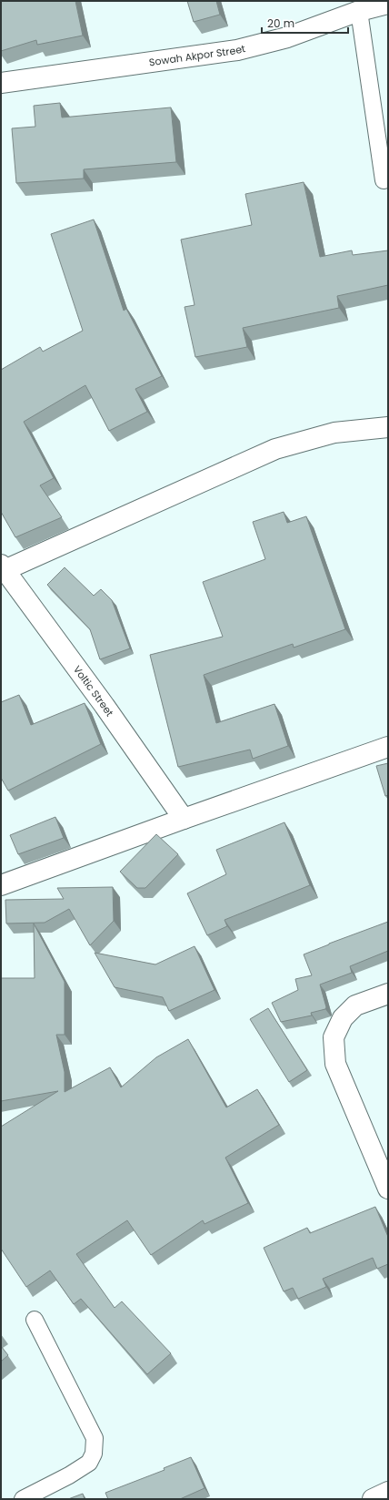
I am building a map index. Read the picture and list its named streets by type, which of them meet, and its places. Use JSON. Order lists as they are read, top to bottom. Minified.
{"streets":{"street":["Sowah Akpor Street","Voltic Street"]},"scale_bar":"20 m"}
